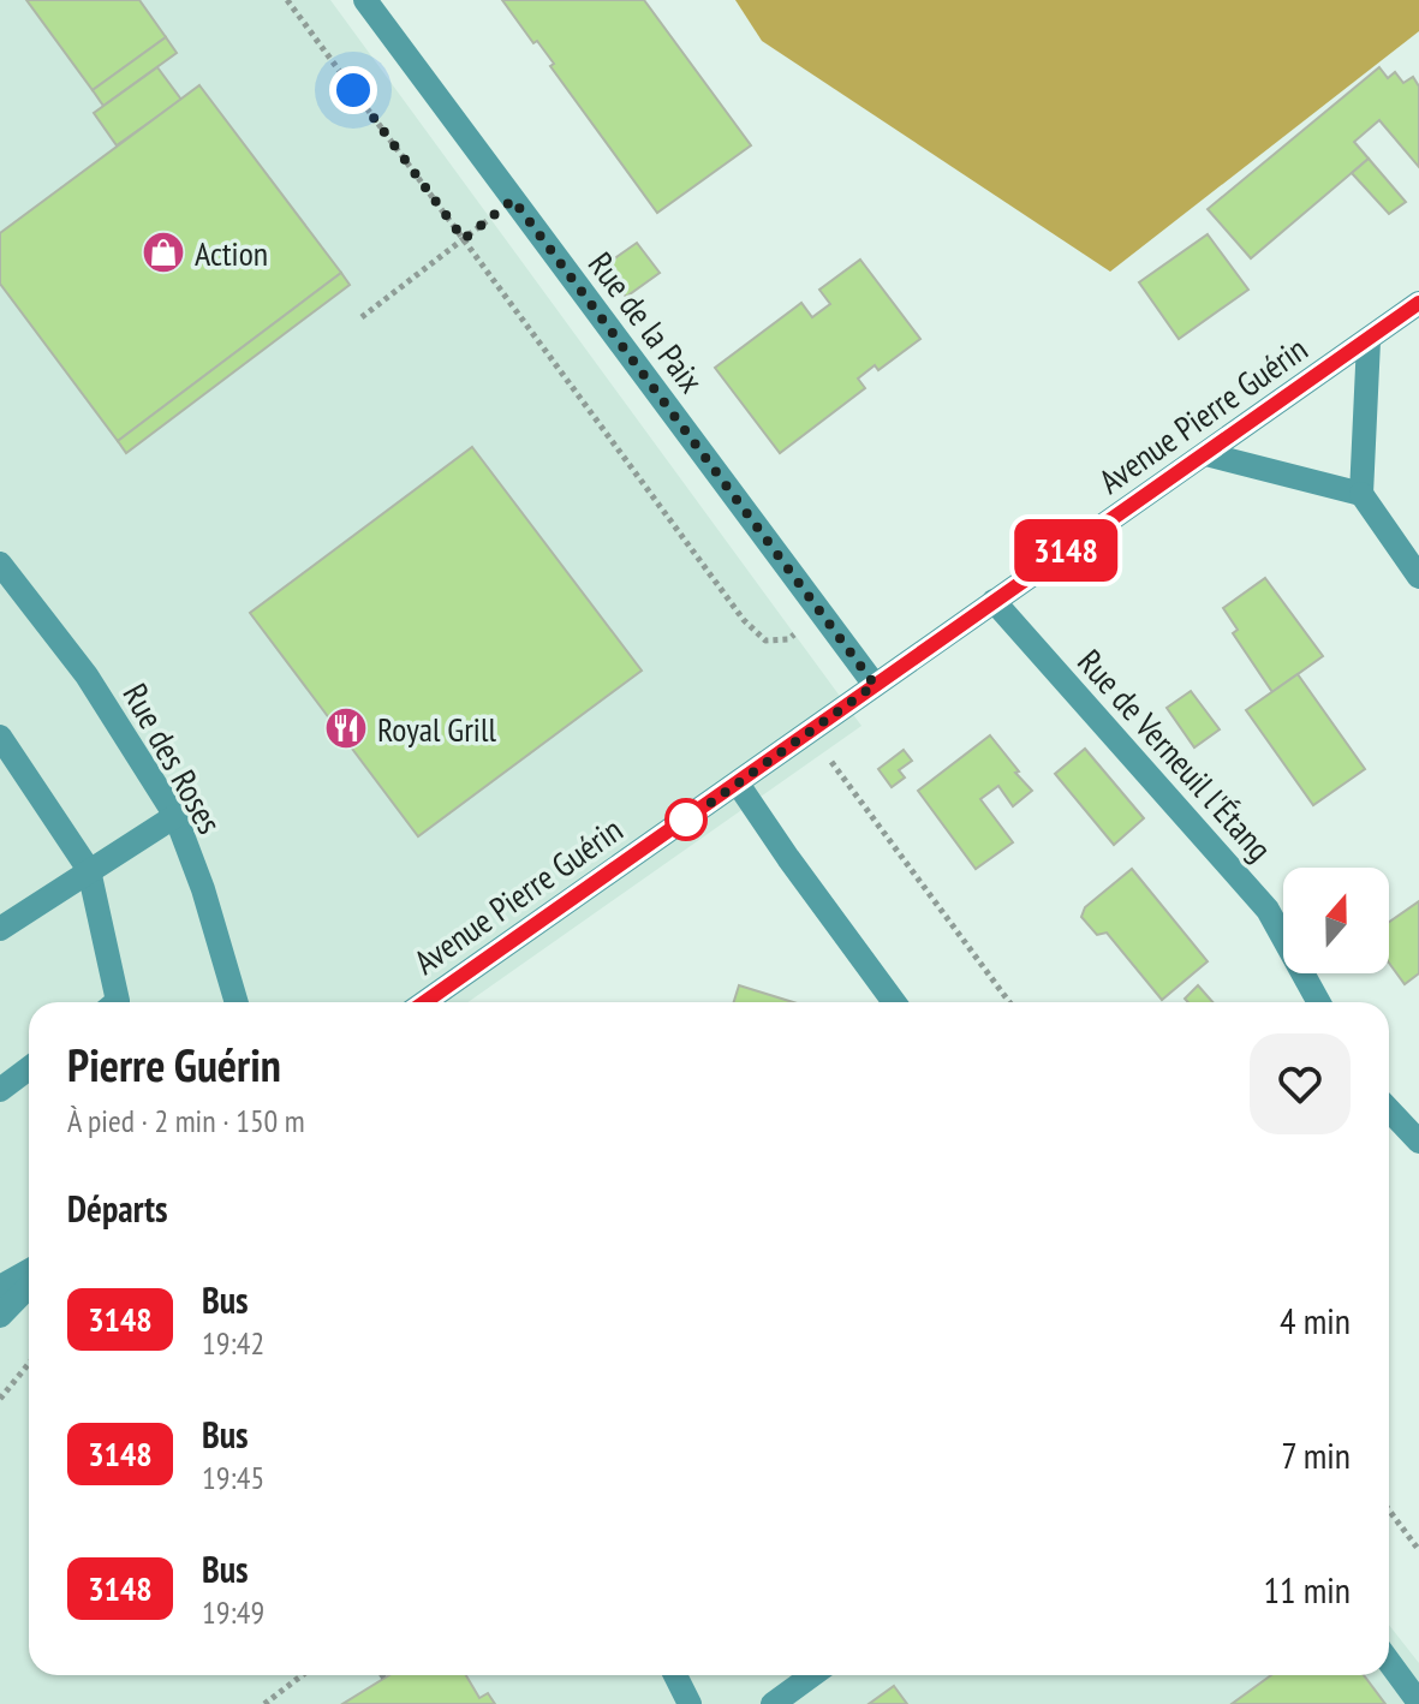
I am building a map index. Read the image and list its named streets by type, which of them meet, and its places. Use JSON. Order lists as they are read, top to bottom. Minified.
{"streets":{"street":["Rue de la Paix","Avenue Pierre Guérin","Rue de Verneuil l'Étang","Rue des Roses"]},"crossings":[["Rue de la Paix","Avenue Pierre Guérin"],["Avenue Pierre Guérin","Rue de Verneuil l'Étang"]],"places":{"shop":["Action"],"restaurant":["Royal Grill"]},"lines":["bus line 3148"],"north":"top","page":{"on_map":"3148","heading":[["Pierre Guérin","À pied · 2 min · 150 m"],"Départs"],"list":[{"mark":"3148","name":"Bus","note":"19:42","value":"4 min"},{"mark":"3148","name":"Bus","note":"19:45","value":"7 min"},{"mark":"3148","name":"Bus","note":"19:49","value":"11 min"}]}}
